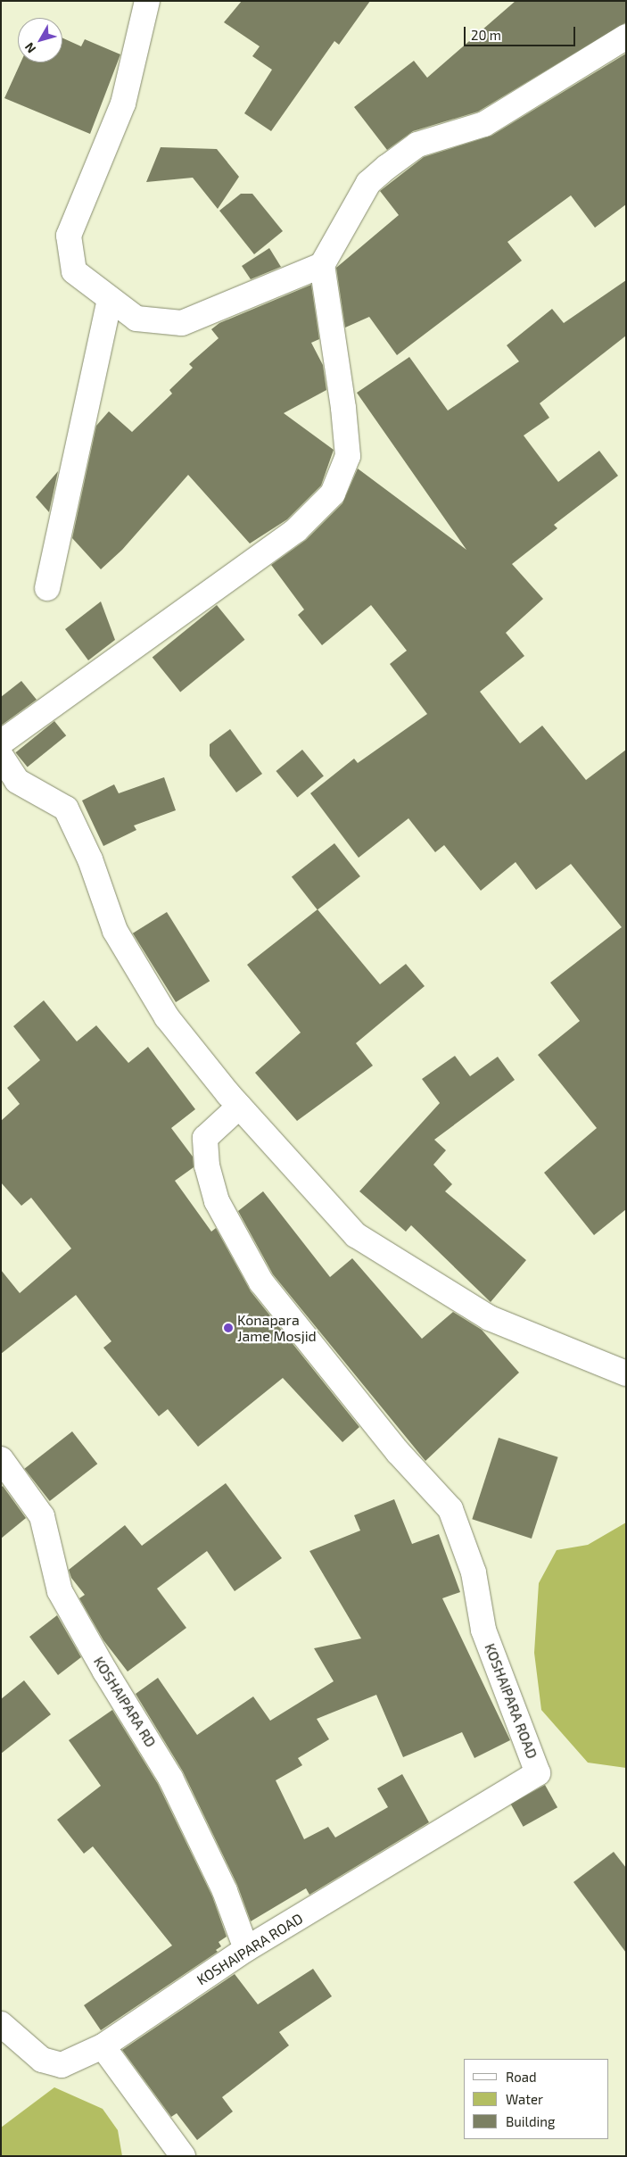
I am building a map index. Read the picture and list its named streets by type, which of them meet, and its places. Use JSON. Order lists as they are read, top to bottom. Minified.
{"streets":{"street":["KOSHAIPARA ROAD","KOSHAIPARA RD"]},"crossings":[["KOSHAIPARA ROAD","KOSHAIPARA RD"]],"places":["Konapara Jame Mosjid"],"legend":["Road","Water","Building"],"scale_bar":"20 m","north":"bottom left"}
